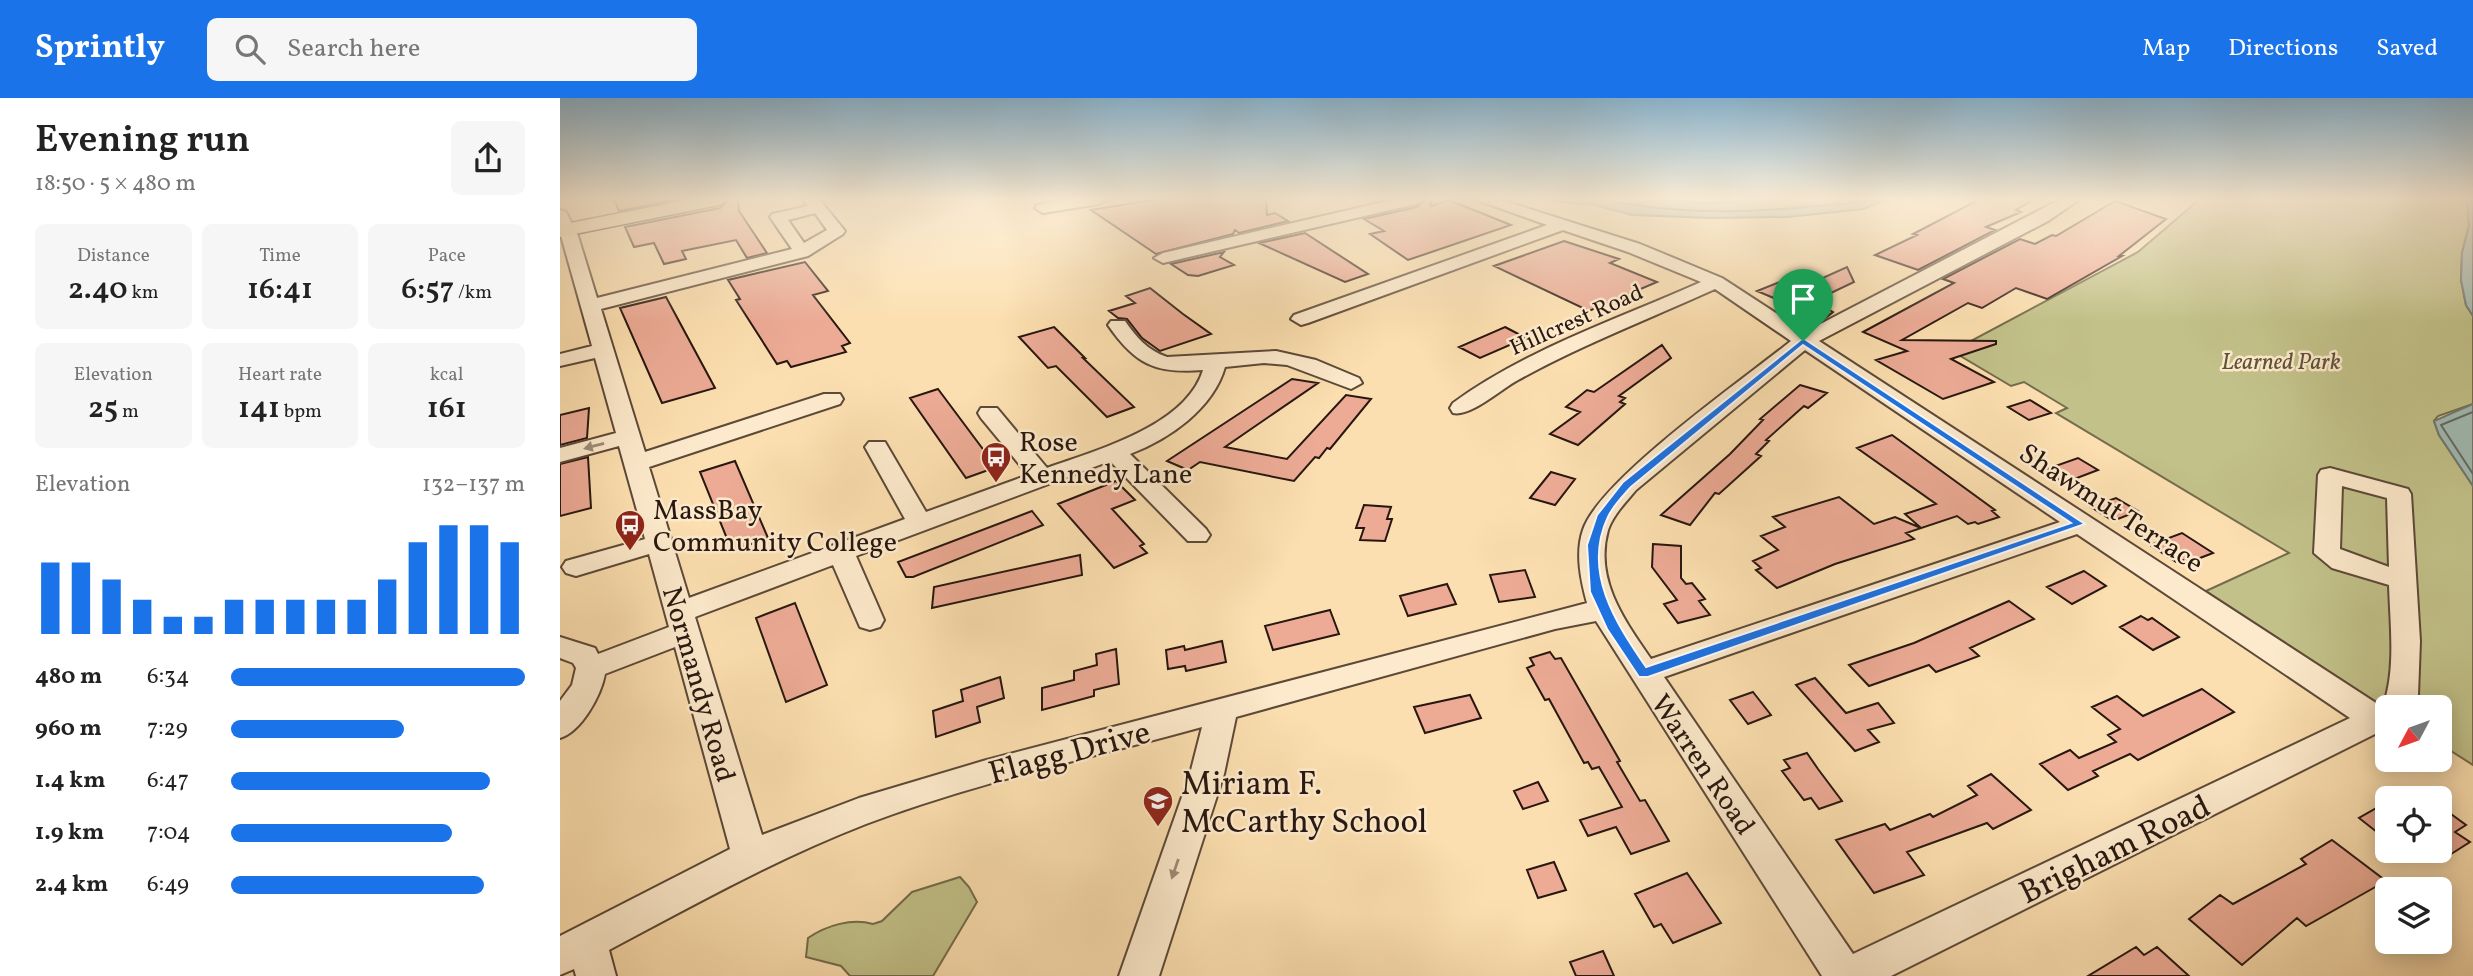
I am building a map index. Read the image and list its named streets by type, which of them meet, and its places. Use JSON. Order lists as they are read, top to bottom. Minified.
{"streets":{"street":["Hillcrest Road","Shawmut Terrace","Normandy Road","Flagg Drive","Warren Road","Brigham Road"]},"crossings":[["Hillcrest Road","Shawmut Terrace"],["Shawmut Terrace","Warren Road"],["Normandy Road","Flagg Drive"],["Flagg Drive","Warren Road"],["Warren Road","Brigham Road"]],"parks":["Learned Park"],"places":{"bus stop":["Rose Kennedy Lane","MassBay Community College"],"school or university":["Miriam F. McCarthy School"]},"north":"bottom left","page":{"header":"Sprintly","search":"Search here","nav":["Map","Directions","Saved"],"heading":["Evening run","18:50 · 5 × 480 m"],"stats":[["Distance","2.40 km"],["Time","16:41"],["Pace","6:57 /km"],["Elevation","25 m"],["Heart rate","141 bpm"],["kcal","161"]],"chart":["Elevation","132–137 m"],"list":[{"name":"480 m","note":"6:34"},{"name":"960 m","note":"7:29"},{"name":"1.4 km","note":"6:47"},{"name":"1.9 km","note":"7:04"},{"name":"2.4 km","note":"6:49"}]}}
